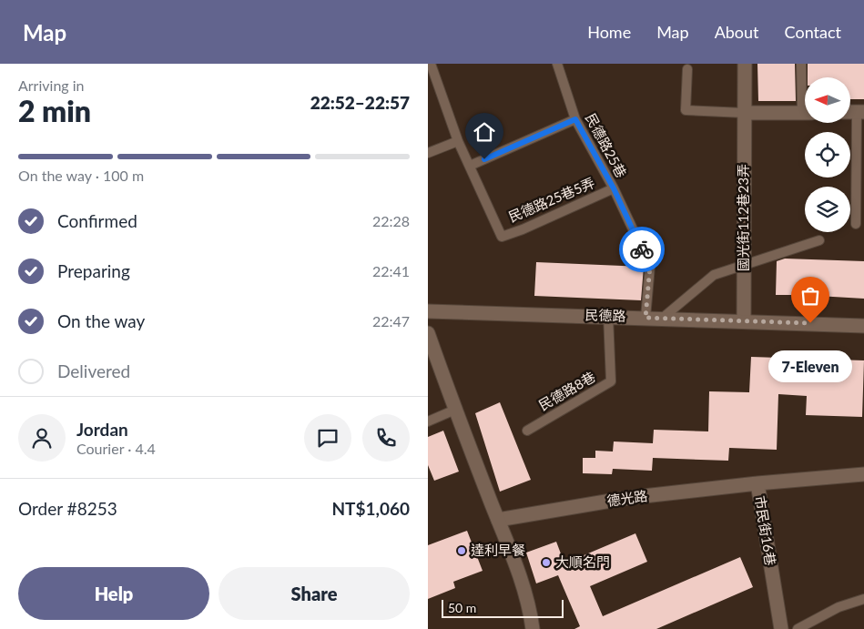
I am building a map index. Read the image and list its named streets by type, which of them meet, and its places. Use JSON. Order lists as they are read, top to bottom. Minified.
{"streets":{"street":["國光街112巷23弄","民德路","德光路","市民街16巷"],"lane":["民德路25巷","民德路25巷5弄","民德路8巷"]},"crossings":[["民德路25巷","民德路25巷5弄"],["民德路25巷","民德路"],["國光街112巷23弄","民德路"],["民德路","民德路8巷"],["德光路","市民街16巷"]],"places":["7-Eleven","達利早餐","大順名門"],"scale_bar":"50 m","north":"left","page":{"header":"Map","nav":["Home","Map","About","Contact"],"heading":["2 min","Arriving in","22:52–22:57"],"panel":["Jordan","Courier · 4.4","Order #8253","NT$1,060"],"bar":"On the way · 100 m","list":[["Confirmed","22:28"],["Preparing","22:41"],["On the way","22:47"],"Delivered"],"bubble":"7-Eleven","buttons":["Help","Share"],"scale":"50 m"}}
